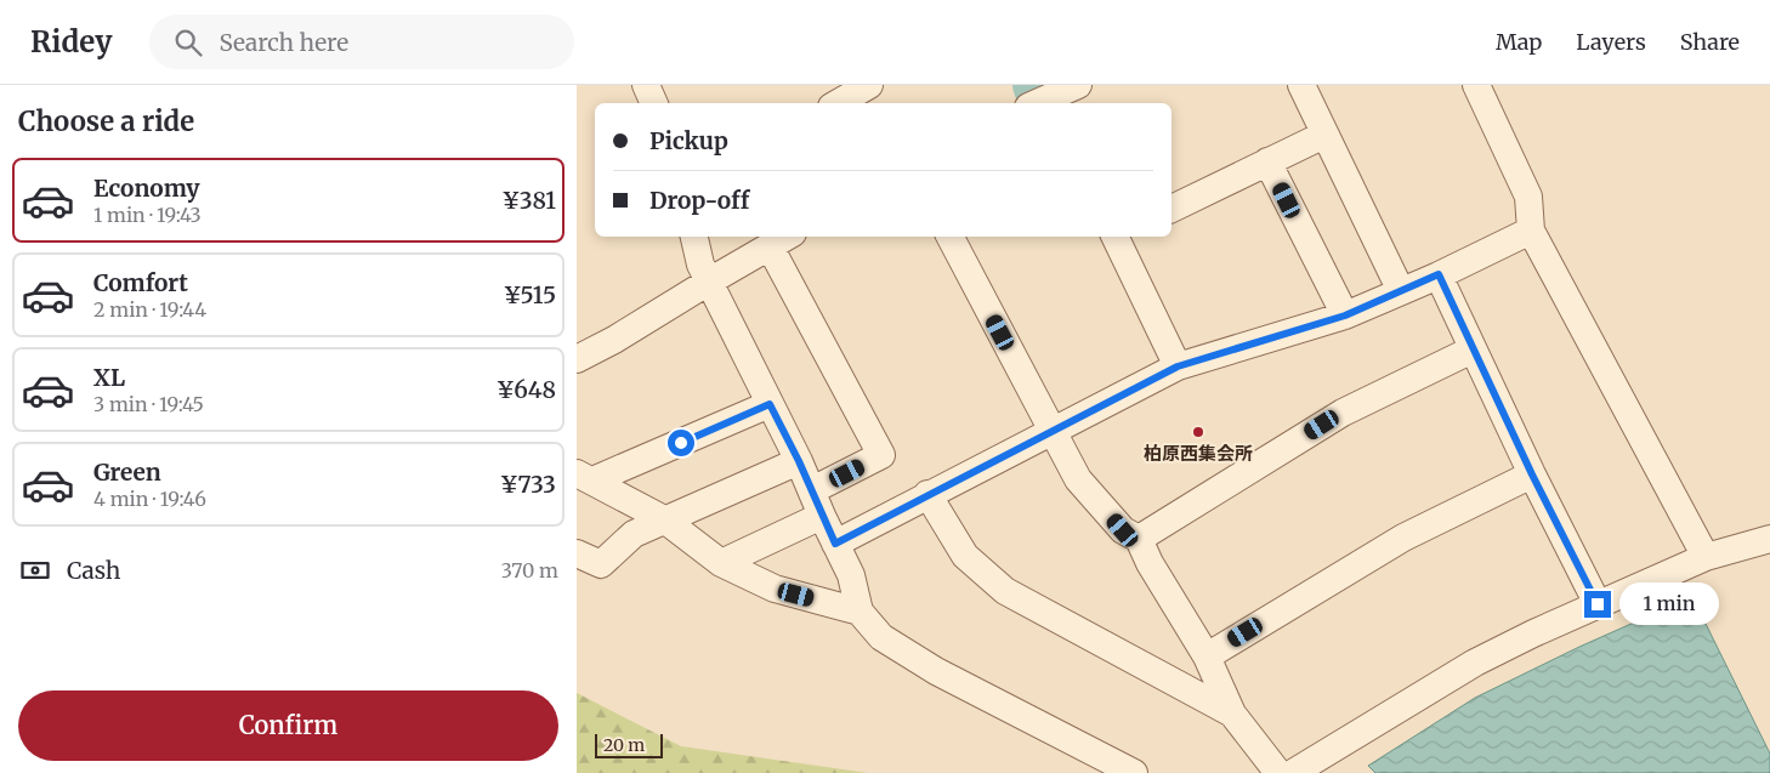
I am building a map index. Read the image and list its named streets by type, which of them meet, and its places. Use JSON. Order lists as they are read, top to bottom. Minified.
{"places":["柏原西集会所"],"scale_bar":"20 m","page":{"header":"Ridey","search":"Search here","nav":["Map","Layers","Share"],"heading":"Choose a ride","banner":["Pickup","Drop-off"],"list":[{"name":"Economy","note":"1 min · 19:43","value":"¥381"},{"name":"Comfort","note":"2 min · 19:44","value":"¥515"},{"name":"XL","note":"3 min · 19:45","value":"¥648"},{"name":"Green","note":"4 min · 19:46","value":"¥733"}],"pay":["Cash","370 m"],"bubble":"1 min","buttons":"Confirm","scale":"20 m"}}
